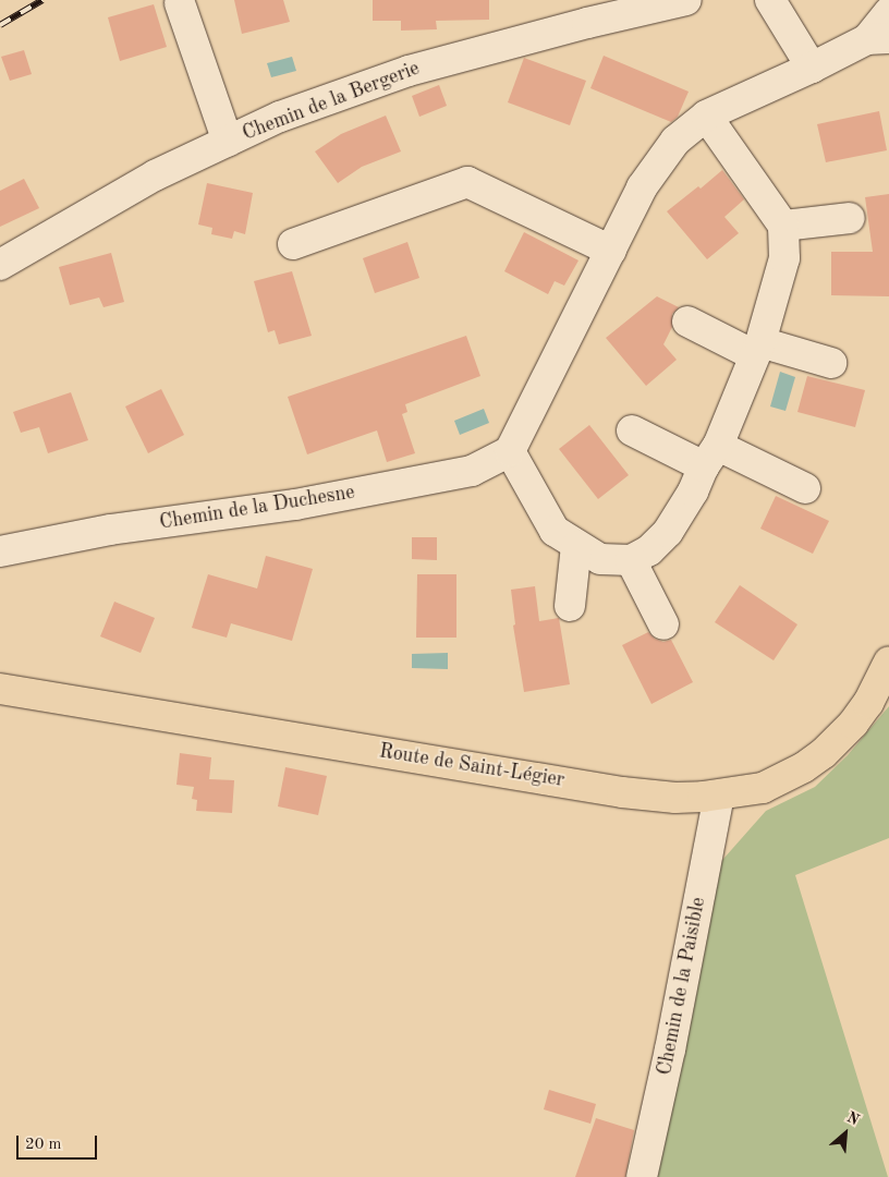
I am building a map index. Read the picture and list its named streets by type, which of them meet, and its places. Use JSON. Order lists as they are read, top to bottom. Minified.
{"streets":{"main road":["Route de Saint-Légier"],"street":["Chemin de la Bergerie","Chemin de la Duchesne","Chemin de la Paisible"]},"crossings":[["Route de Saint-Légier","Chemin de la Paisible"]],"scale_bar":"20 m","north":"top right"}
